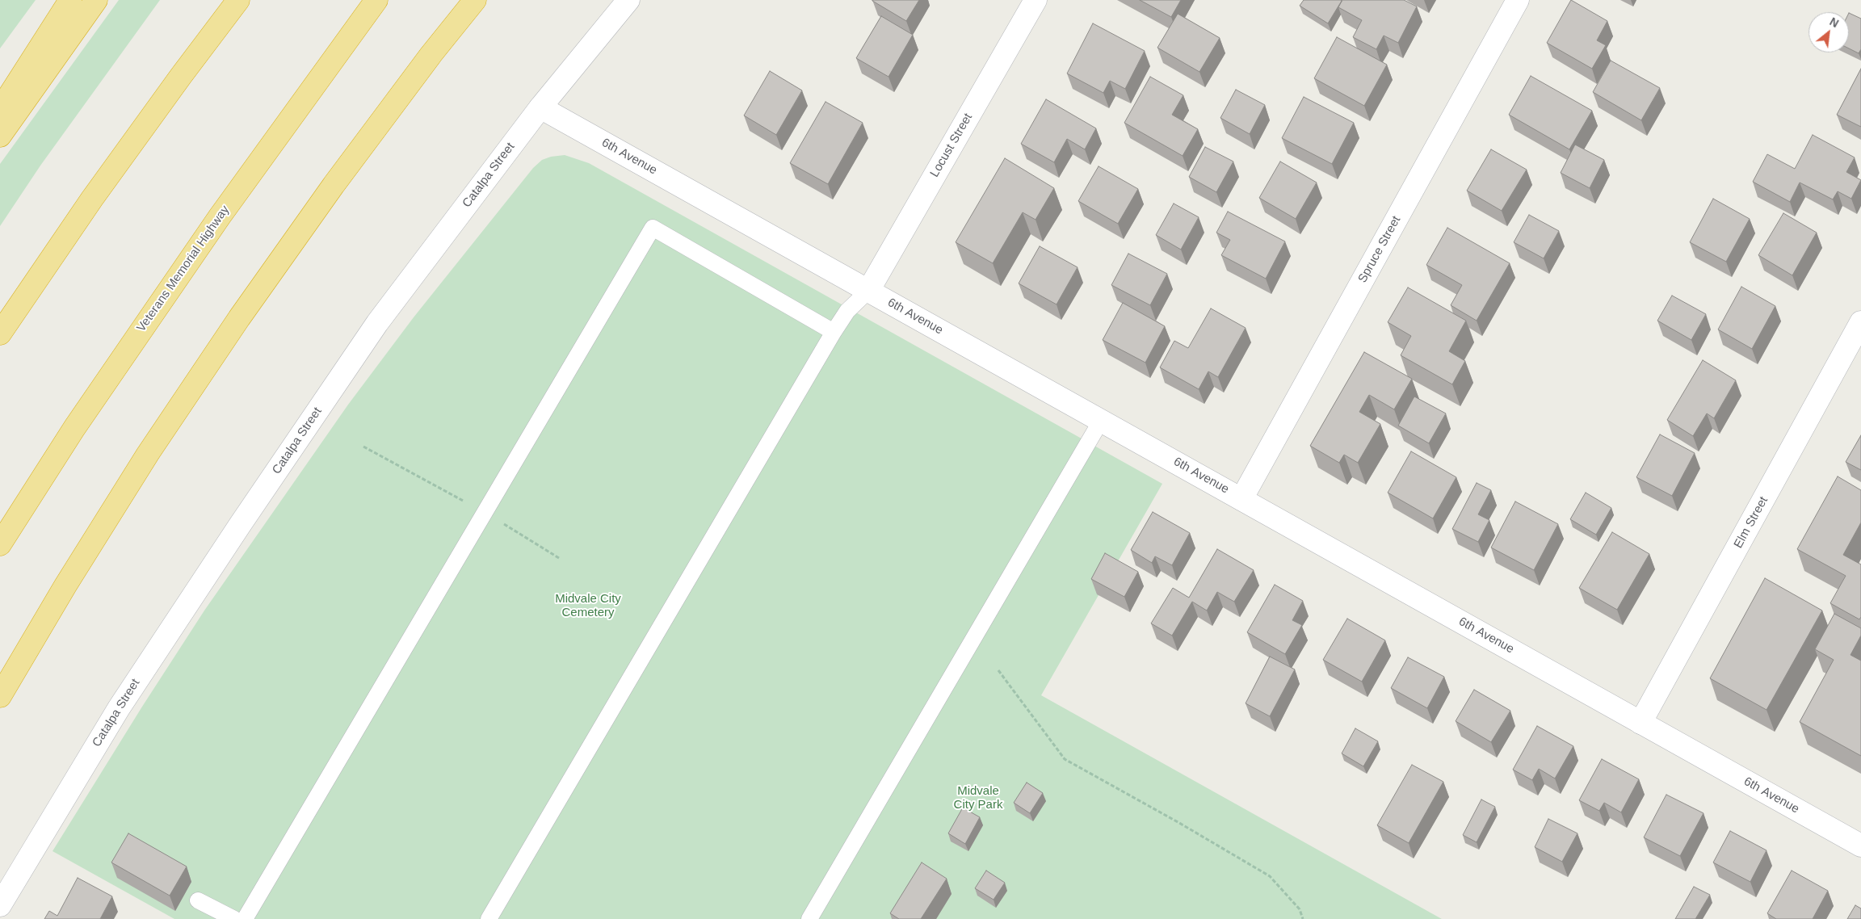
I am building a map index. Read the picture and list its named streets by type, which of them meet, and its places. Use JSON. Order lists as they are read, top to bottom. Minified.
{"streets":{"highway":["Veterans Memorial Highway"],"street":["Locust Street","6th Avenue","Catalpa Street","Spruce Street","Elm Street"]},"crossings":[["Locust Street","6th Avenue"],["6th Avenue","Catalpa Street"],["6th Avenue","Spruce Street"],["6th Avenue","Elm Street"]],"parks":["Midvale City Cemetery","Midvale City Park"],"north":"top right"}
